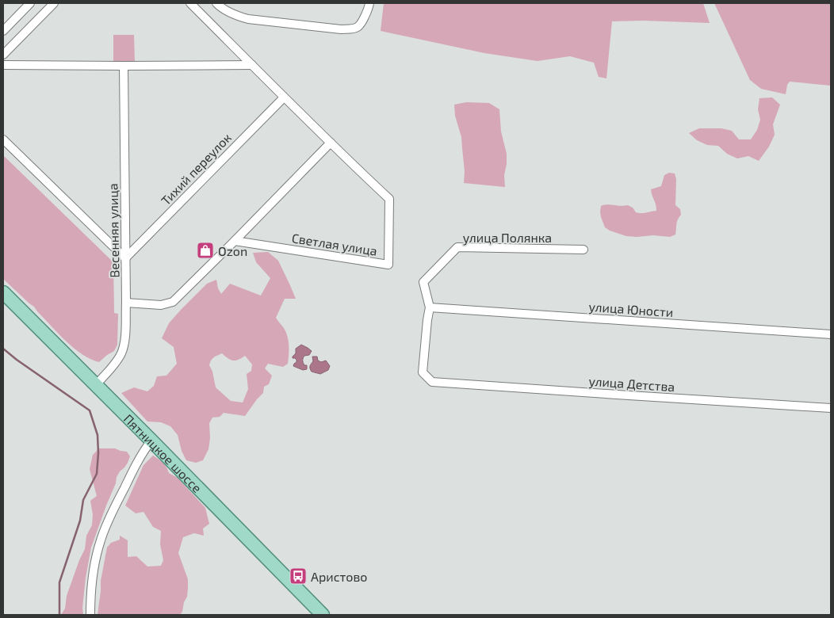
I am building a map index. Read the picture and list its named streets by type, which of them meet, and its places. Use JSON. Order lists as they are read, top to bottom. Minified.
{"streets":{"main road":["Пятницкое шоссе"],"street":["Тихий переулок","Весенняя улица","улица Полянка","Светлая улица","улица Юности","улица Детства"]},"crossings":[["Тихий переулок","Весенняя улица"],["Тихий переулок","Светлая улица"],["Весенняя улица","Пятницкое шоссе"],["улица Полянка","улица Юности"],["улица Полянка","улица Детства"],["улица Юности","улица Детства"]],"places":{"shop":["Ozon"],"bus stop":["Аристово"]}}
